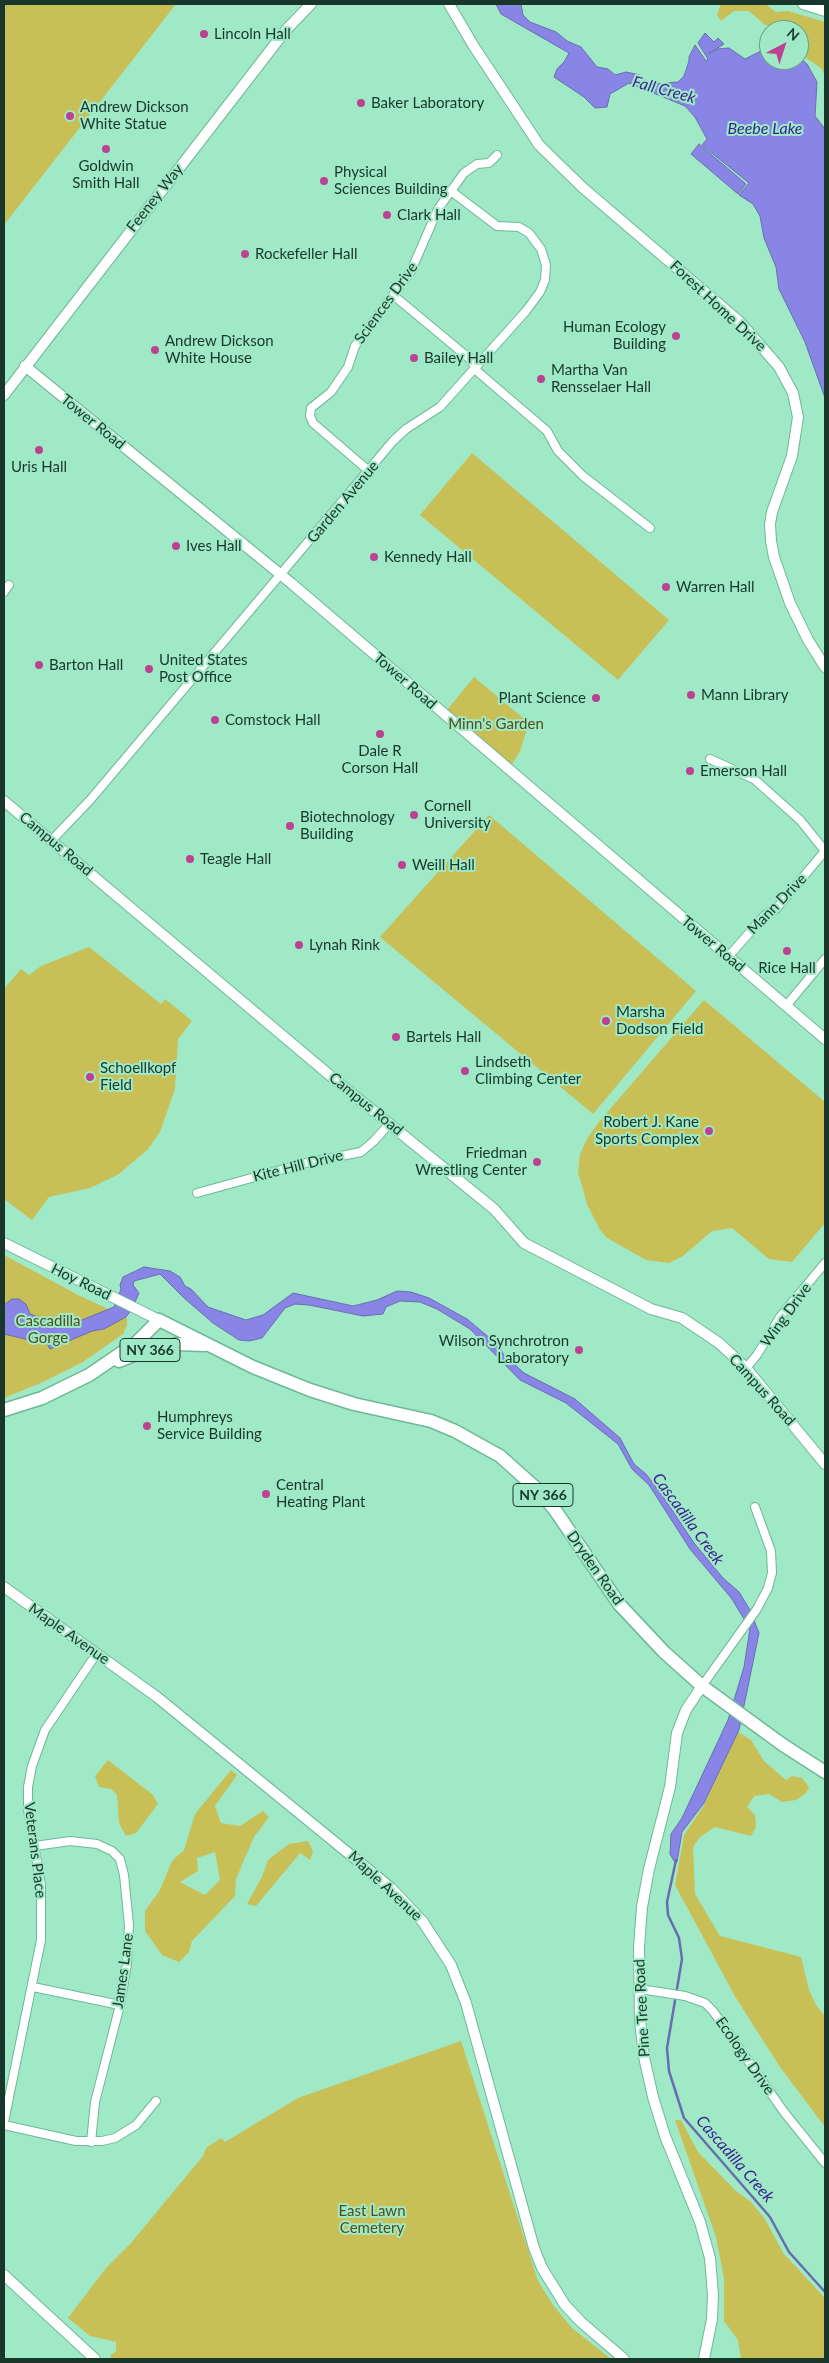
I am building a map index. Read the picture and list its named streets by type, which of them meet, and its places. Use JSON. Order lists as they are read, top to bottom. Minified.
{"streets":{"main road":["NY 366","Dryden Road"],"street":["Feeney Way","Sciences Drive","Forest Home Drive","Tower Road","Garden Avenue","Campus Road","Mann Drive","Kite Hill Drive","Hoy Road","Wing Drive","Maple Avenue","Veterans Place","James Lane","Pine Tree Road","Ecology Drive"]},"crossings":[["Feeney Way","Tower Road"],["Sciences Drive","Garden Avenue"],["Tower Road","Garden Avenue"],["Tower Road","Mann Drive"],["Garden Avenue","Campus Road"],["Campus Road","Kite Hill Drive"],["Campus Road","Wing Drive"],["Hoy Road","Dryden Road"],["Dryden Road","Pine Tree Road"],["Maple Avenue","Veterans Place"],["Veterans Place","James Lane"],["Pine Tree Road","Ecology Drive"]],"water":["Fall Creek","Beebe Lake","Cascadilla Creek"],"parks":["Minn's Garden","Cascadilla Gorge","East Lawn Cemetery"],"places":["Lincoln Hall","Baker Laboratory","Andrew Dickson White Statue","Goldwin Smith Hall","Physical Sciences Building","Clark Hall","Rockefeller Hall","Human Ecology Building","Andrew Dickson White House","Bailey Hall","Martha Van Rensselaer Hall","Uris Hall","Ives Hall","Kennedy Hall","Warren Hall","Barton Hall","United States Post Office","Mann Library","Plant Science","Comstock Hall","Dale R Corson Hall","Emerson Hall","Cornell University","Biotechnology Building","Teagle Hall","Weill Hall","Lynah Rink","Rice Hall","Marsha Dodson Field","Bartels Hall","Lindseth Climbing Center","Schoellkopf Field","Robert J. Kane Sports Complex","Friedman Wrestling Center","Wilson Synchrotron Laboratory","Humphreys Service Building","Central Heating Plant"],"north":"top right"}
